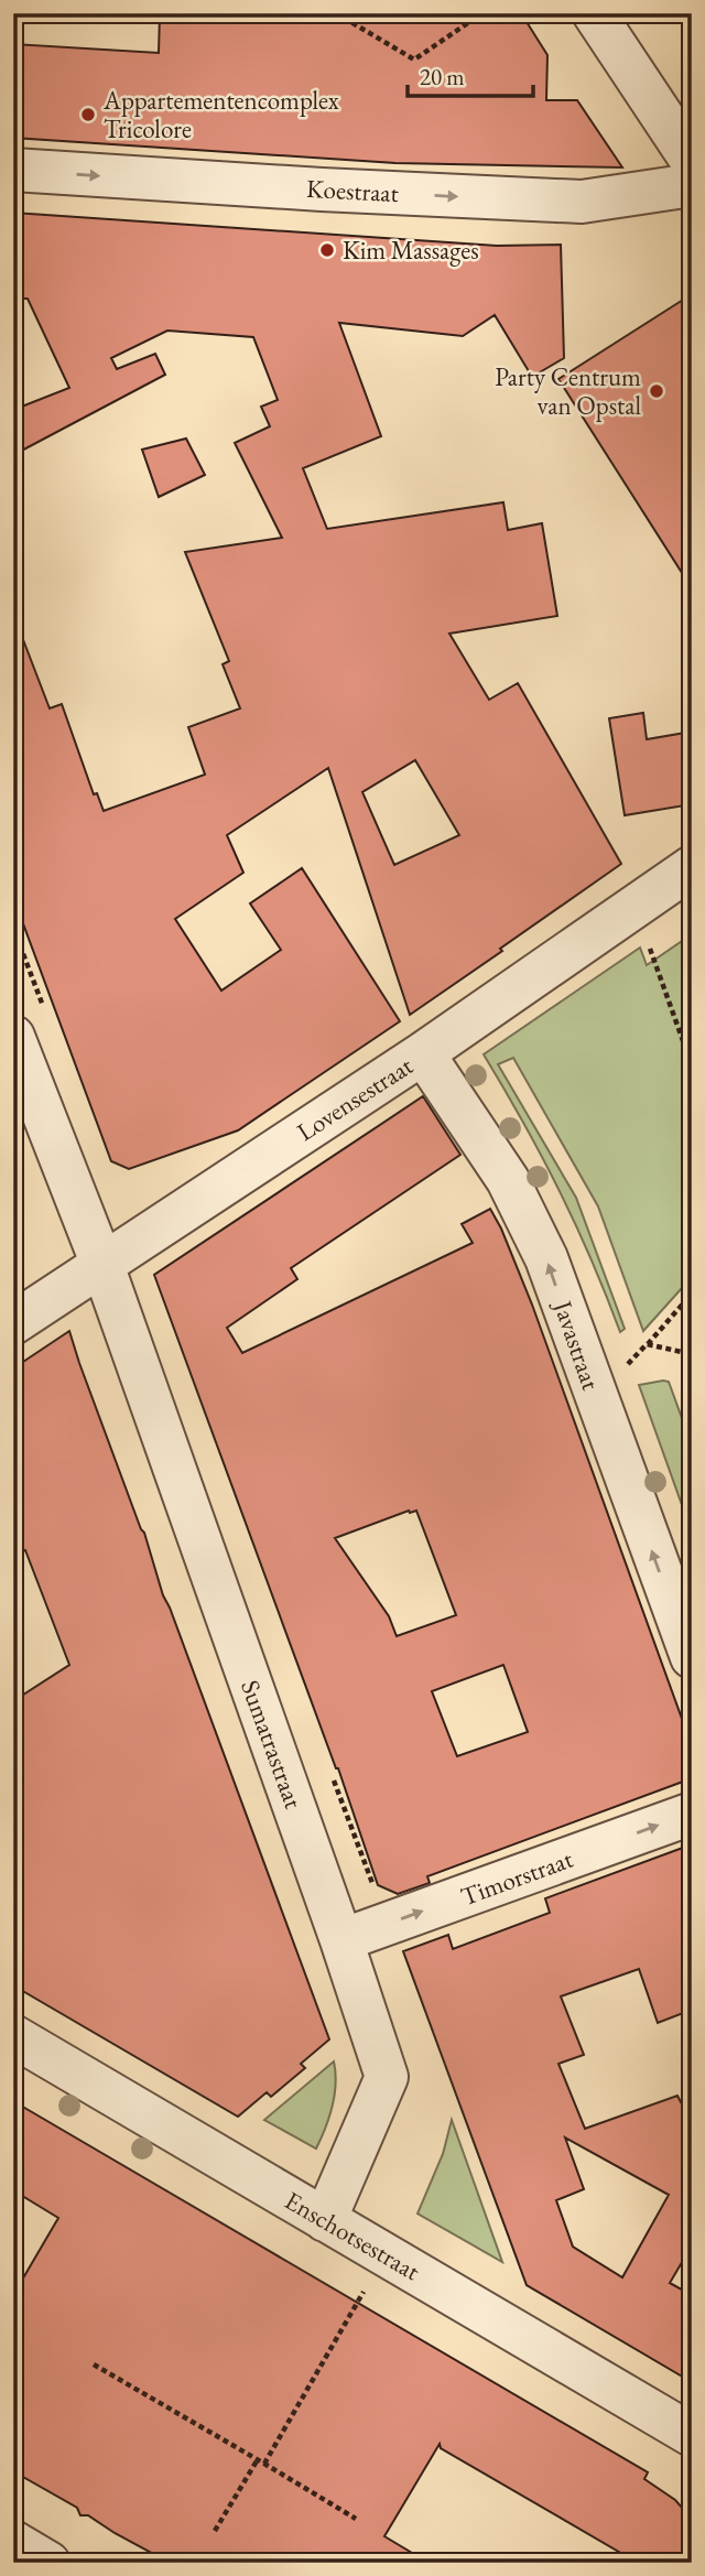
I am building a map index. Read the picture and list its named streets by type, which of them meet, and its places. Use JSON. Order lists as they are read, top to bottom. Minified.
{"streets":{"street":["Koestraat","Lovensestraat","Javastraat","Sumatrastraat","Timorstraat","Enschotsestraat"]},"crossings":[["Lovensestraat","Javastraat"],["Lovensestraat","Sumatrastraat"],["Sumatrastraat","Timorstraat"],["Sumatrastraat","Enschotsestraat"]],"one_way":["Koestraat","Javastraat","Timorstraat"],"places":["Appartementencomplex Tricolore","Kim Massages","Party Centrum van Opstal"],"scale_bar":"20 m"}
